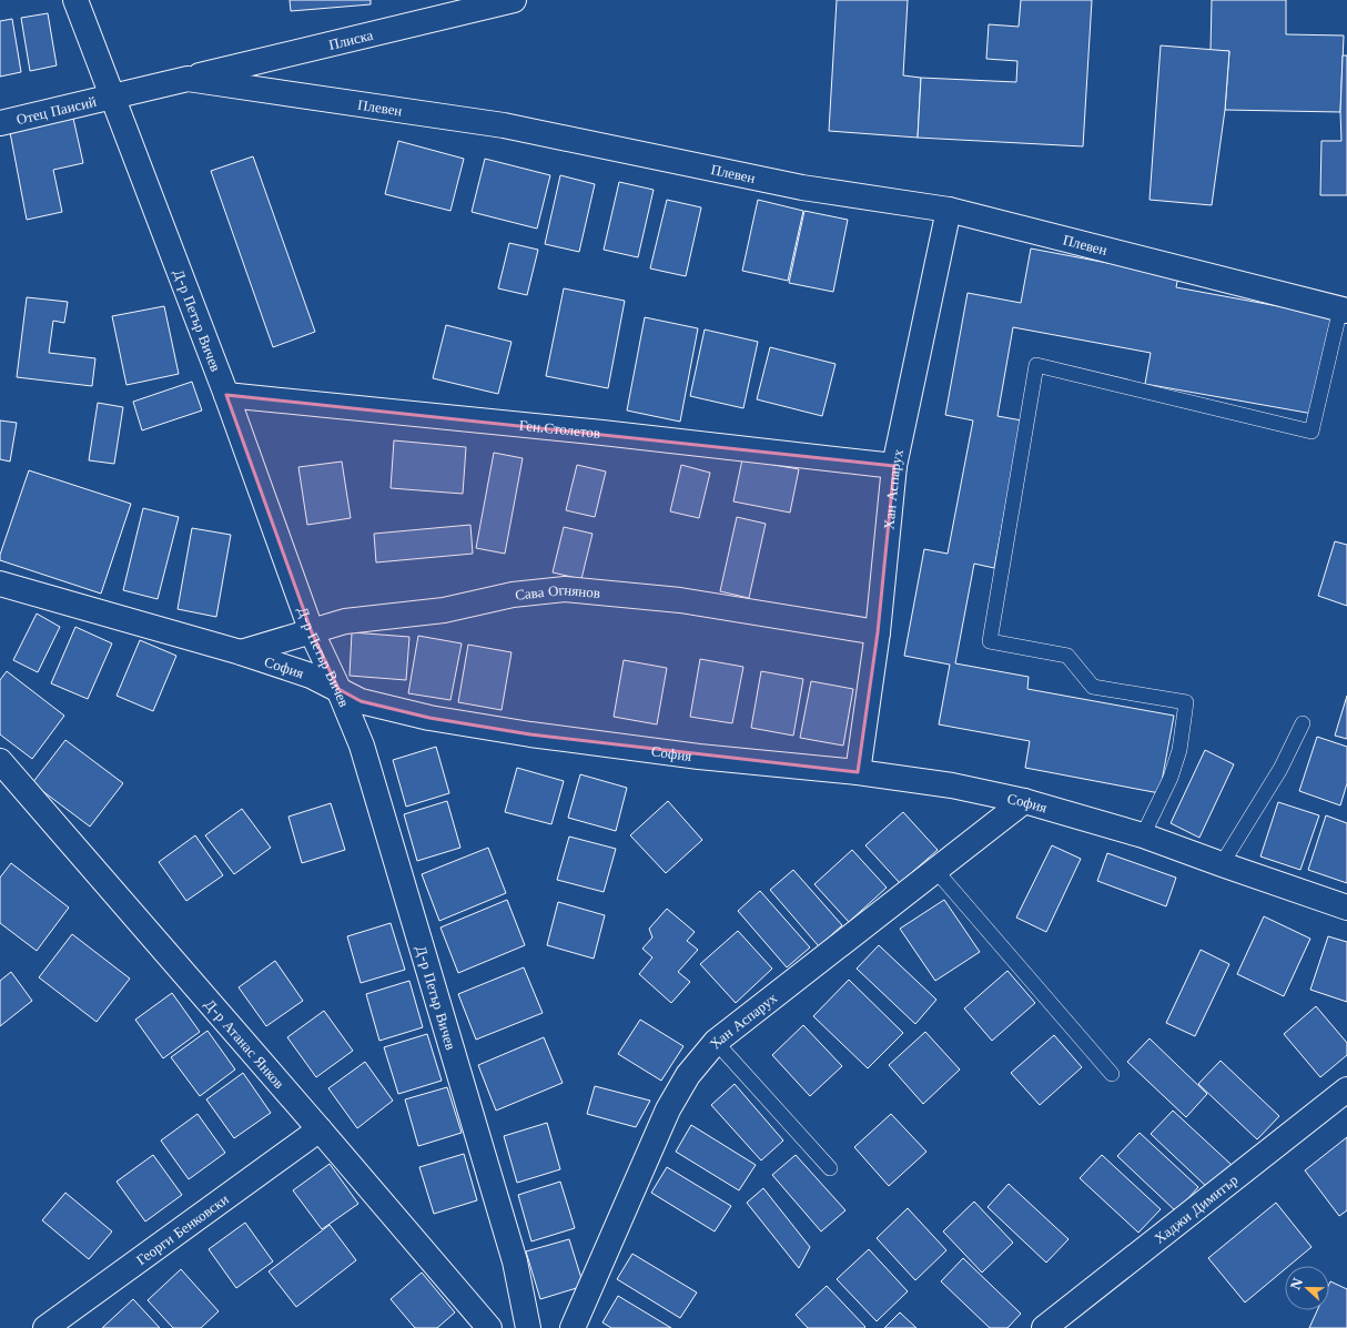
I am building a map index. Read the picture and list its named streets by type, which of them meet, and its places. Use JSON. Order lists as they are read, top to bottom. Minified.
{"streets":{"street":["Плиска","Плевен","Отец Паисий","Д-р Петър Вичев","Ген.Столетов","Хан Аспарух","Сава Огнянов","София","Д-р Атанас Янков","Хаджи Димитър","Георги Бенковски"]},"crossings":[["Плиска","Плевен"],["Плевен","Отец Паисий"],["Плевен","Д-р Петър Вичев"],["Плевен","Хан Аспарух"],["Отец Паисий","Д-р Петър Вичев"],["Д-р Петър Вичев","Ген.Столетов"],["Д-р Петър Вичев","Сава Огнянов"],["Д-р Петър Вичев","София"],["Ген.Столетов","Хан Аспарух"],["Хан Аспарух","Сава Огнянов"],["Хан Аспарух","София"],["Сава Огнянов","София"],["Д-р Атанас Янков","Георги Бенковски"]],"north":"left"}
